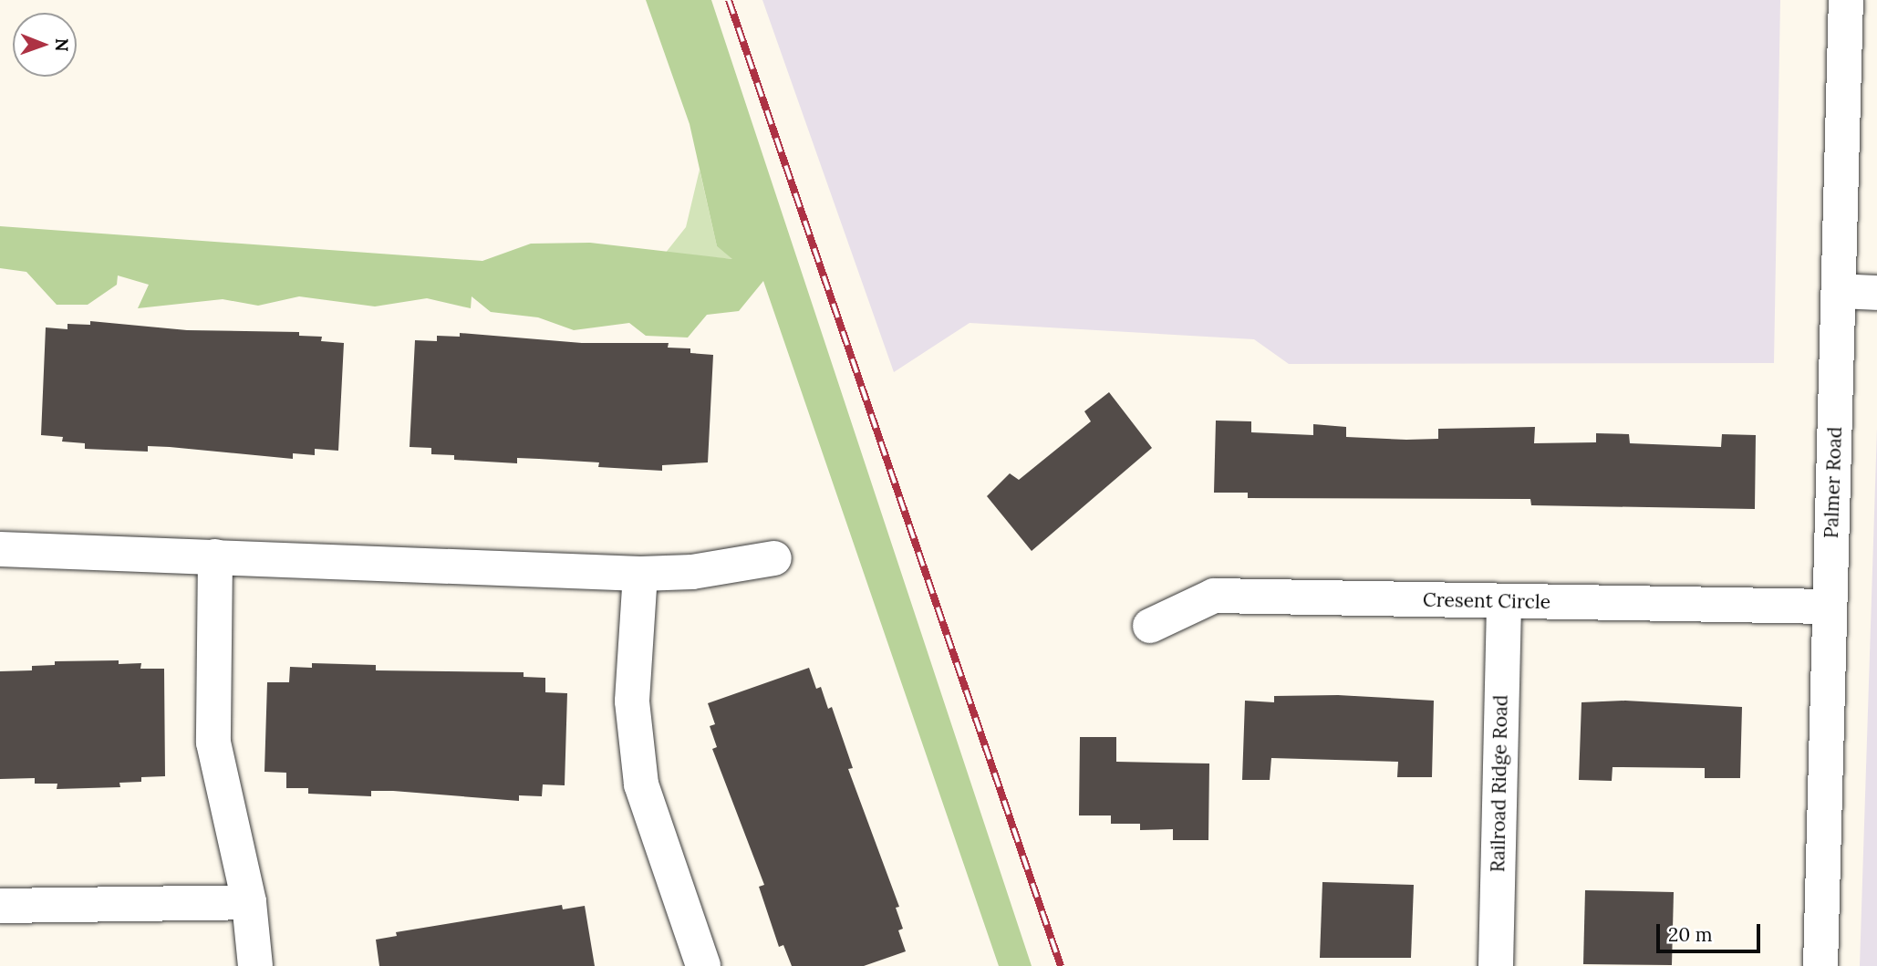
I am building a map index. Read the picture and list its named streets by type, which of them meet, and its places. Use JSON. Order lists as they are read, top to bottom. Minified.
{"streets":{"street":["Palmer Road","Cresent Circle","Railroad Ridge Road"]},"crossings":[["Palmer Road","Cresent Circle"],["Cresent Circle","Railroad Ridge Road"]],"scale_bar":"20 m","north":"right"}
